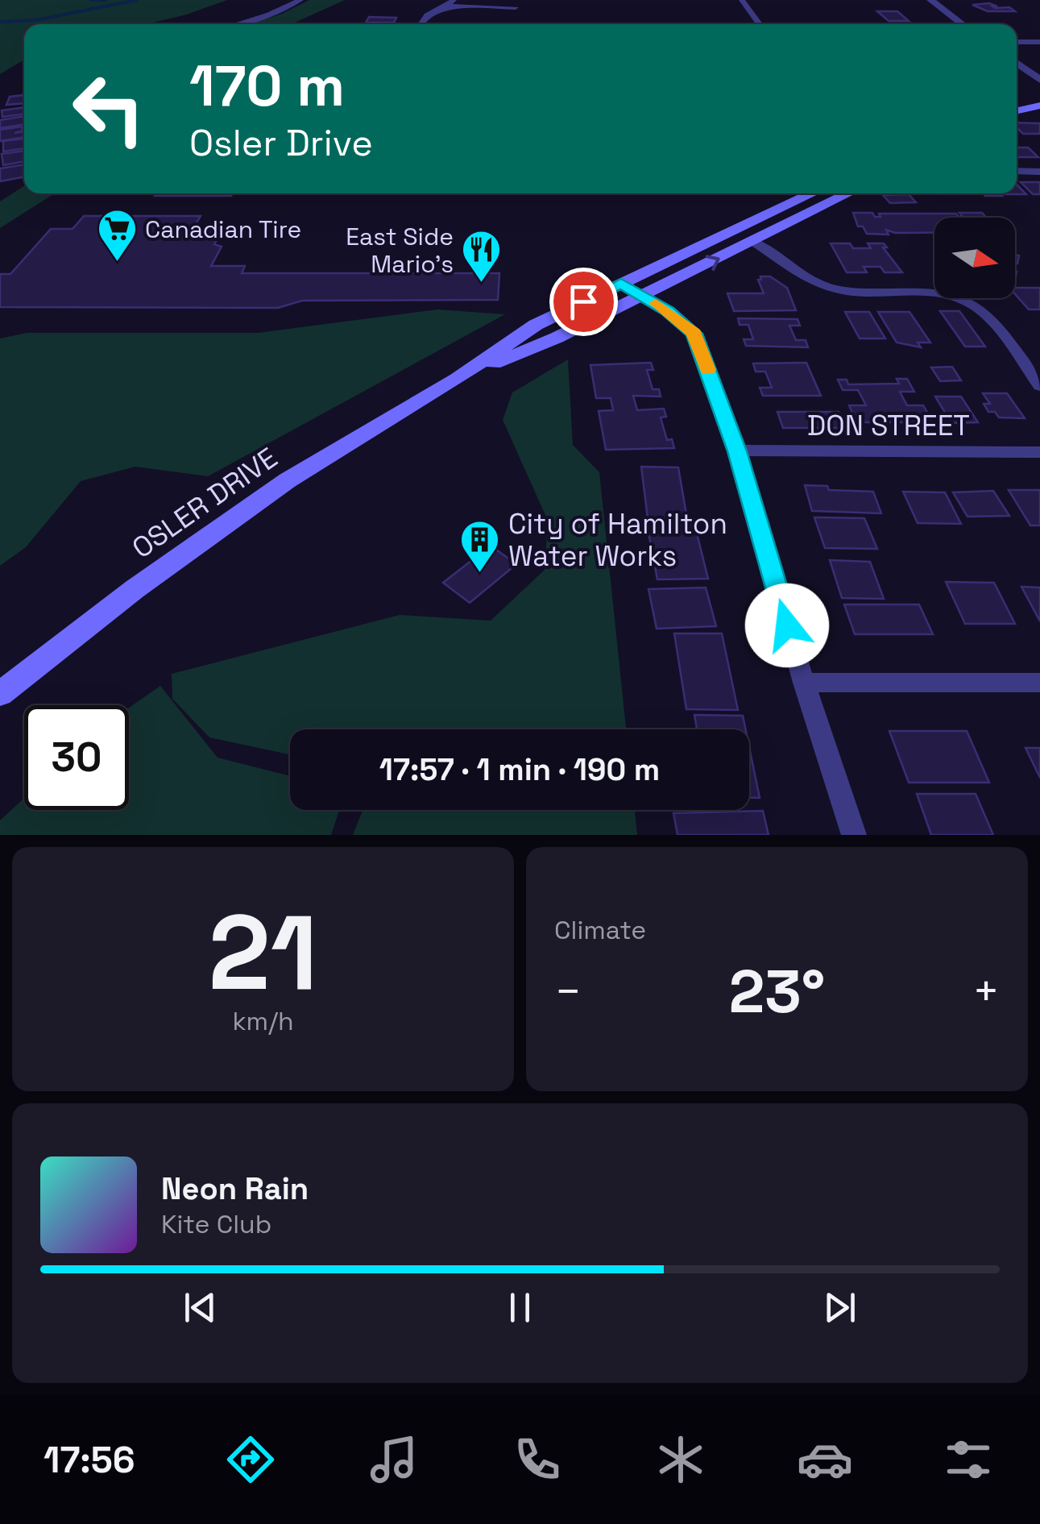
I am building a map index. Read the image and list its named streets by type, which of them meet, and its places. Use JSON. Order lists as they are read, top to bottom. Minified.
{"streets":{"main road":["OSLER DRIVE"],"street":["DON STREET"]},"places":{"supermarket":["Canadian Tire"],"restaurant":["East Side Mario's"],"building":["City of Hamilton Water Works"]},"north":"right","page":{"turn":["170 m","Osler Drive"],"limit":"30","trip":"17:57 · 1 min · 190 m","tile":[["21","km/h"],"Climate"],"heat":["−","23°","+"],"song":["Neon Rain","Kite Club"],"tabs":"17:56"}}
